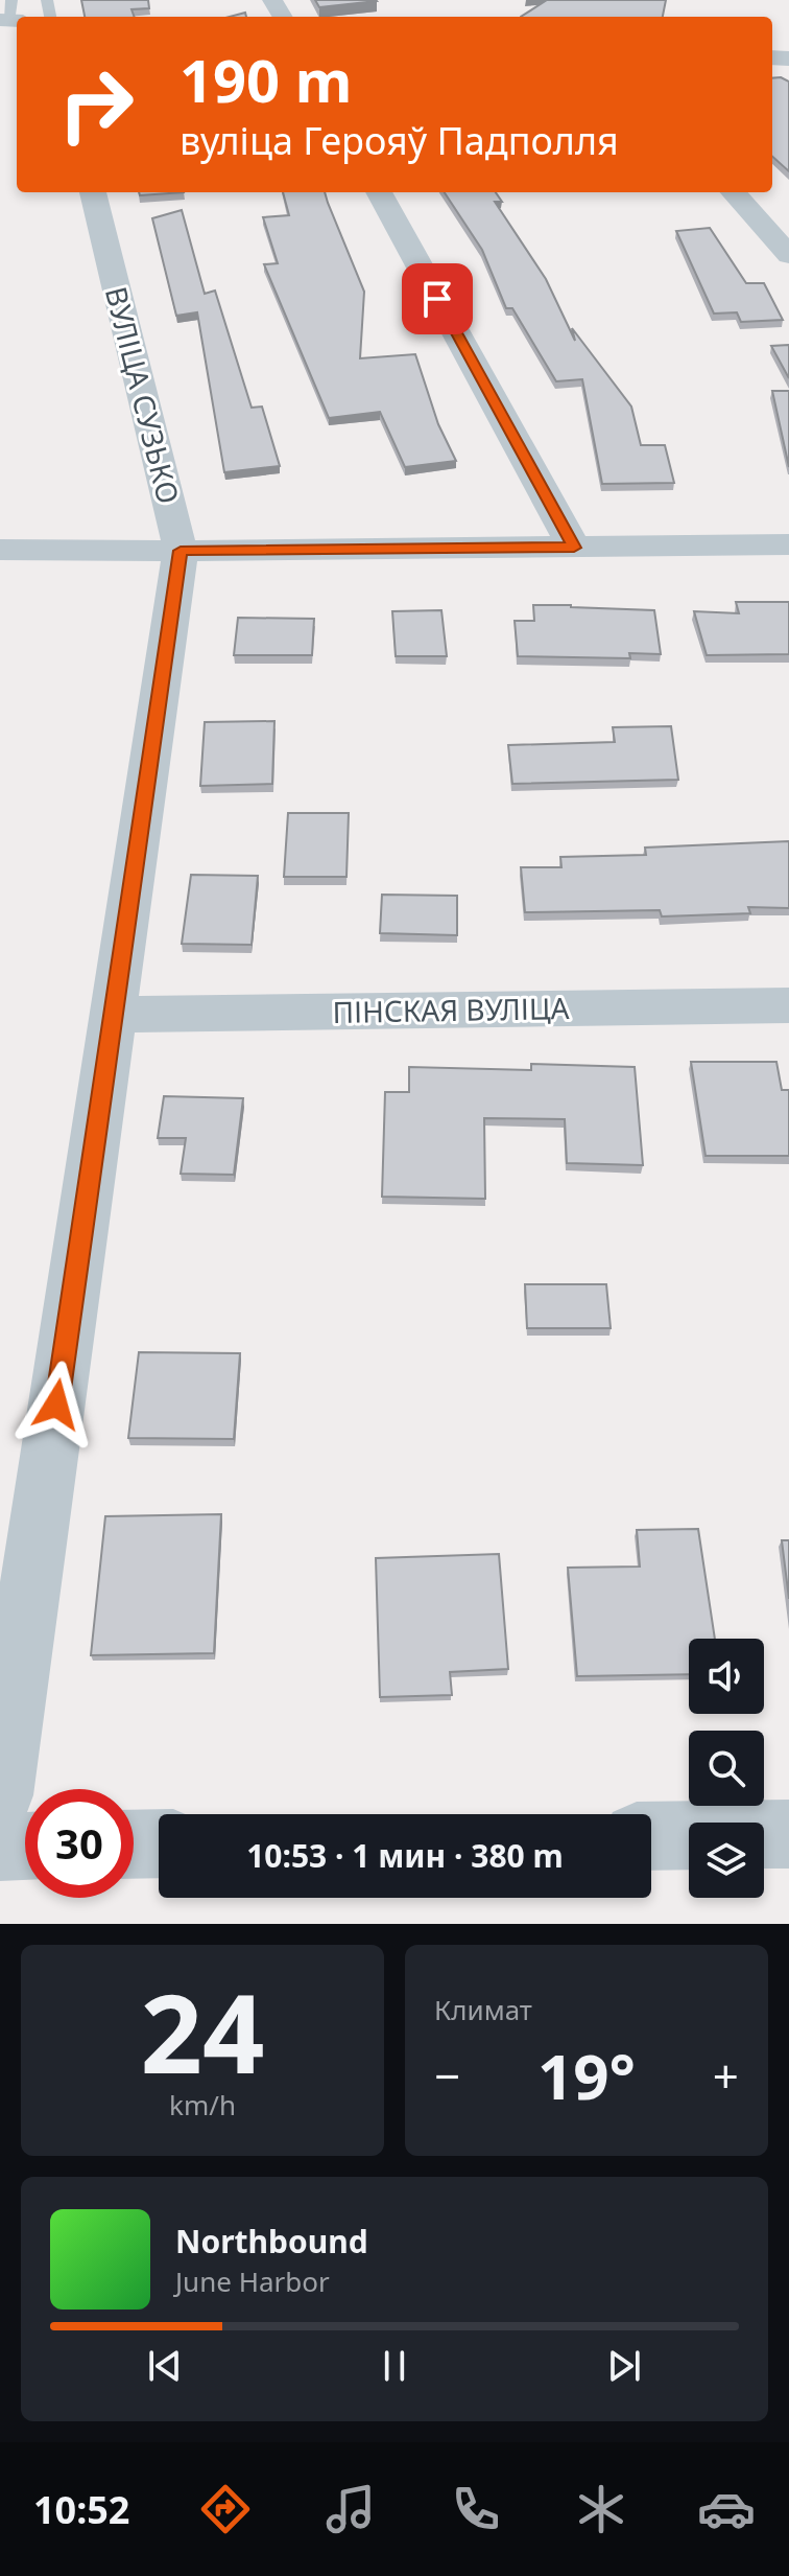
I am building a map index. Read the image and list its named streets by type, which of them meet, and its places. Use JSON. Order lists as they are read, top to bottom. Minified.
{"streets":{"street":["ВУЛІЦА СУЗЬКО","ПІНСКАЯ ВУЛІЦА"]},"crossings":[["ВУЛІЦА СУЗЬКО","ПІНСКАЯ ВУЛІЦА"]],"page":{"turn":["190 m","вуліца Герояў Падполля"],"limit":"30","trip":"10:53 · 1 мин · 380 m","tile":[["24","km/h"],"Климат"],"heat":["−","19°","+"],"song":["Northbound","June Harbor"],"tabs":"10:52"}}
